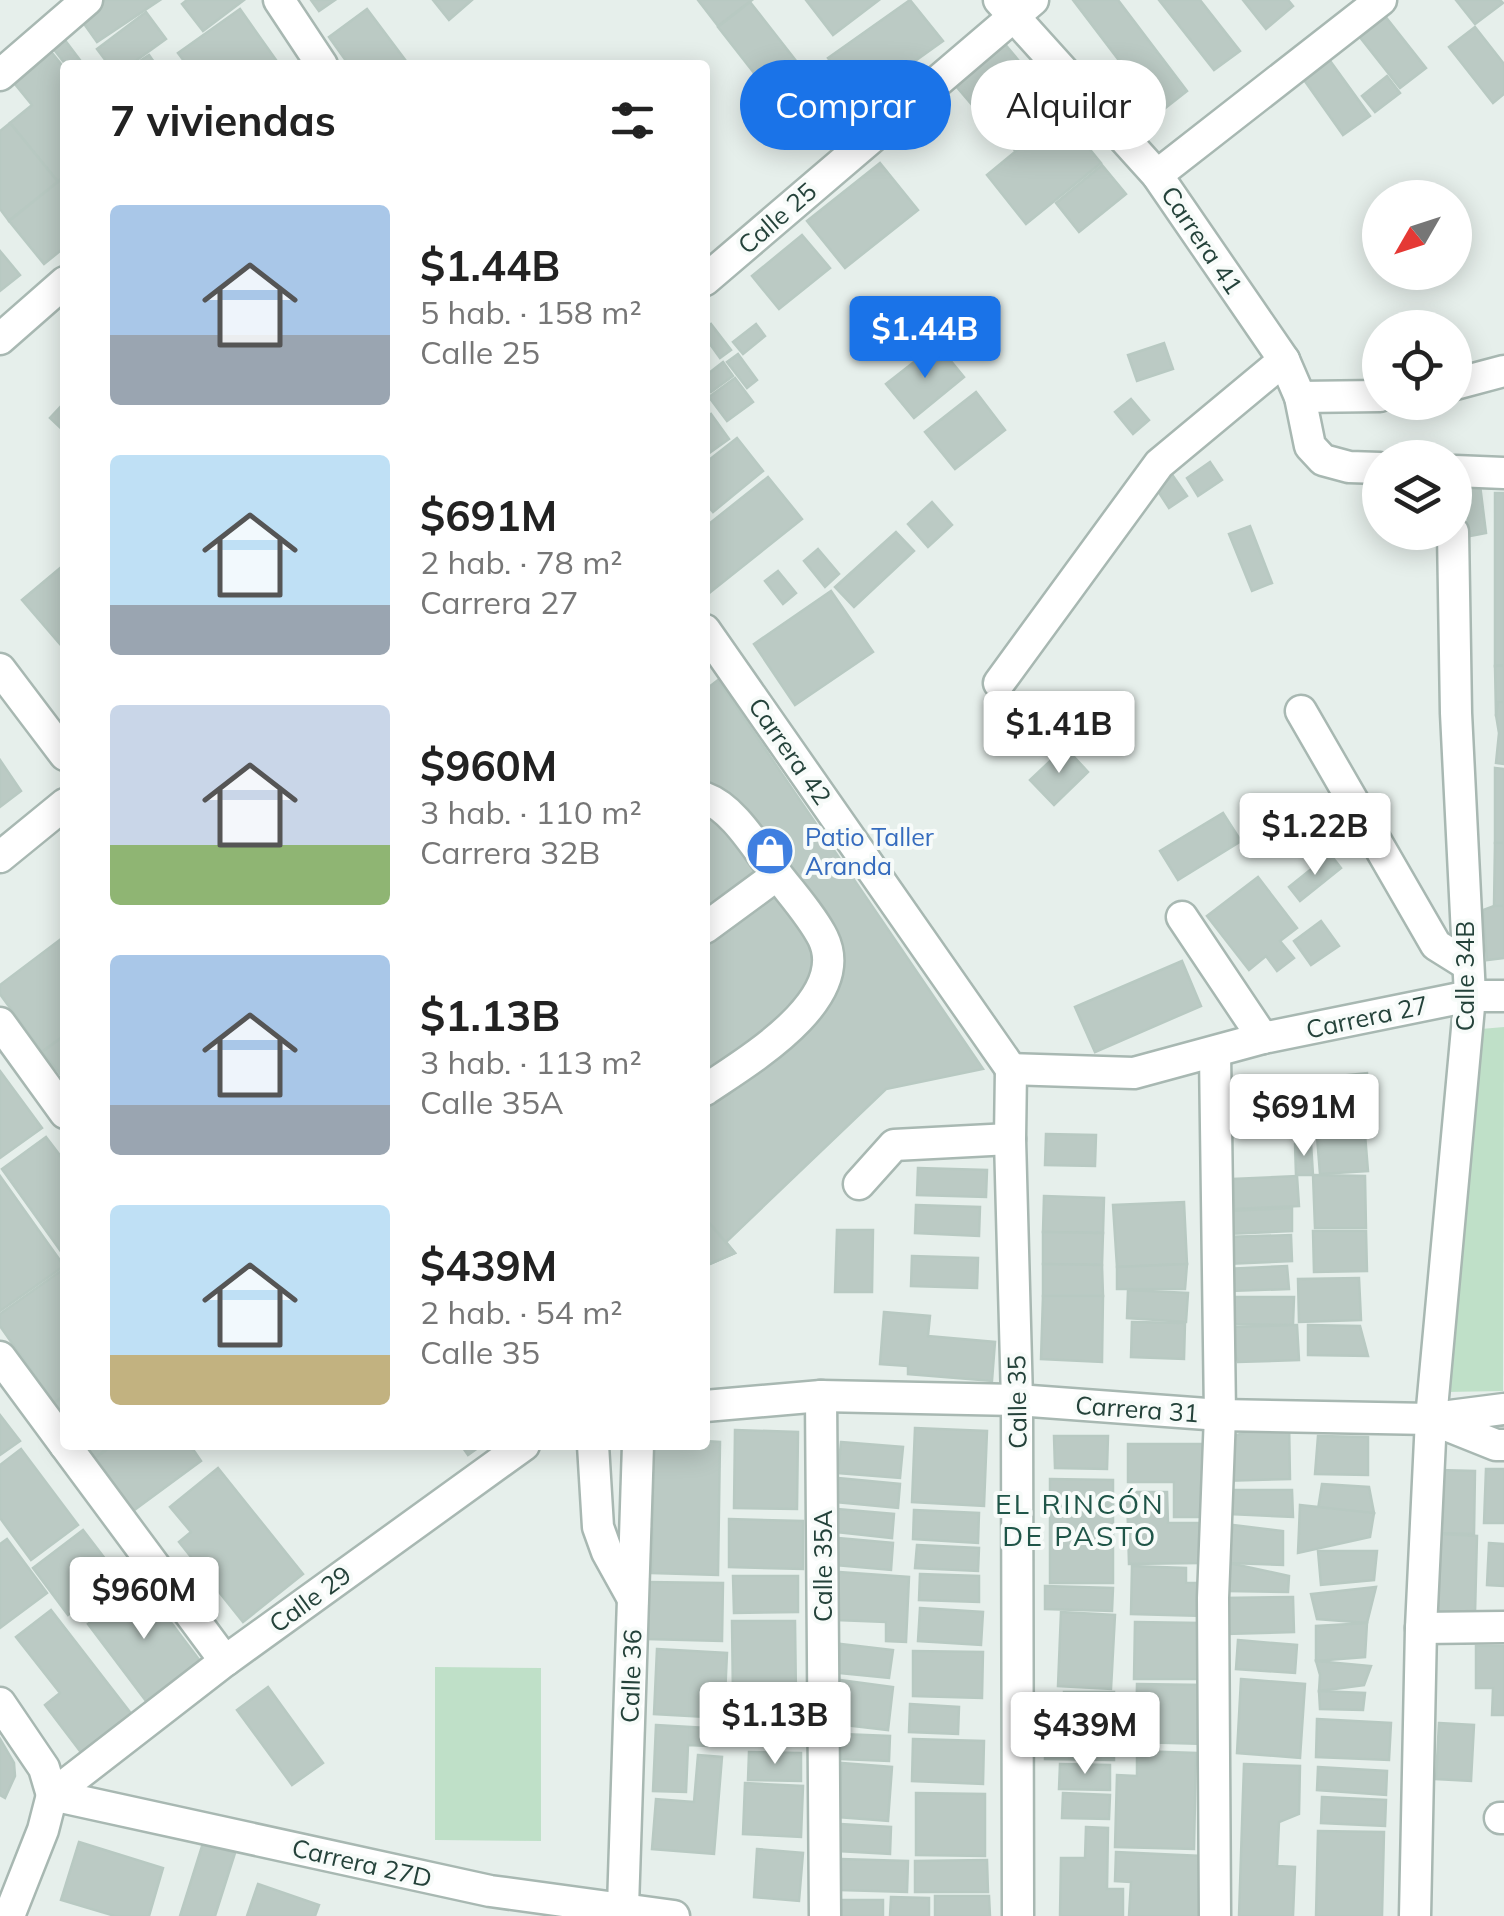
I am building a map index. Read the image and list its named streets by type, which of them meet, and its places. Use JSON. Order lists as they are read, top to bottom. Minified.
{"streets":{"street":["Calle 25","Carrera 41","Carrera 42","Calle 34B","Carrera 27","Calle 35","Carrera 31","Calle 35A","Calle 29","Calle 36","Carrera 27D"]},"crossings":[["Calle 25","Carrera 41"],["Carrera 42","Carrera 27"],["Carrera 42","Calle 35"],["Calle 34B","Carrera 27"],["Calle 34B","Carrera 31"],["Carrera 27","Calle 35"],["Calle 35","Carrera 31"],["Carrera 31","Calle 35A"],["Calle 29","Carrera 27D"],["Calle 36","Carrera 27D"]],"districts":["EL RINCÓN DE PASTO"],"places":{"shop":["Patio Taller Aranda"]},"north":"bottom left","page":{"chip":["Comprar","Alquilar"],"heading":"7 viviendas","list":[{"name":"$1.44B","note":"5 hab. · 158 m² · Calle 25"},{"name":"$691M","note":"2 hab. · 78 m² · Carrera 27"},{"name":"$960M","note":"3 hab. · 110 m² · Carrera 32B"},{"name":"$1.13B","note":"3 hab. · 113 m² · Calle 35A"},{"name":"$439M","note":"2 hab. · 54 m² · Calle 35"}],"price":["$1.44B","$1.41B","$1.22B","$691M","$960M","$1.13B","$439M"]}}
